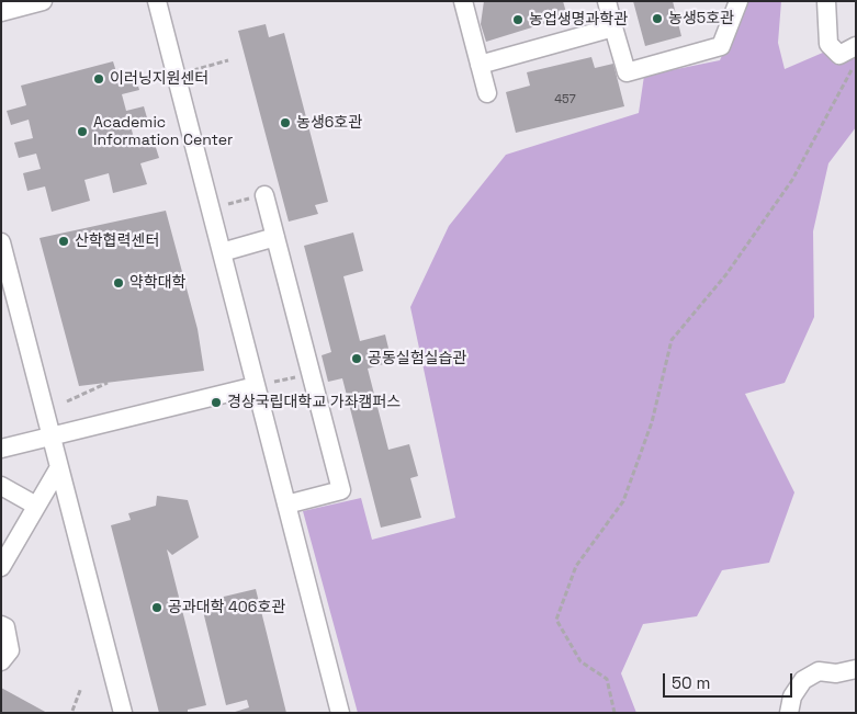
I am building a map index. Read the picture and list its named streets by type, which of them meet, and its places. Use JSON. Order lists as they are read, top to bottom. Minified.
{"places":["농생5호관","농업생명과학관","이러닝지원센터","농생6호관","Academic Information Center","산학협력센터","약학대학","공동실험실습관","경상국립대학교 가좌캠퍼스","공과대학 406호관"],"house_numbers":["457"],"scale_bar":"50 m"}
